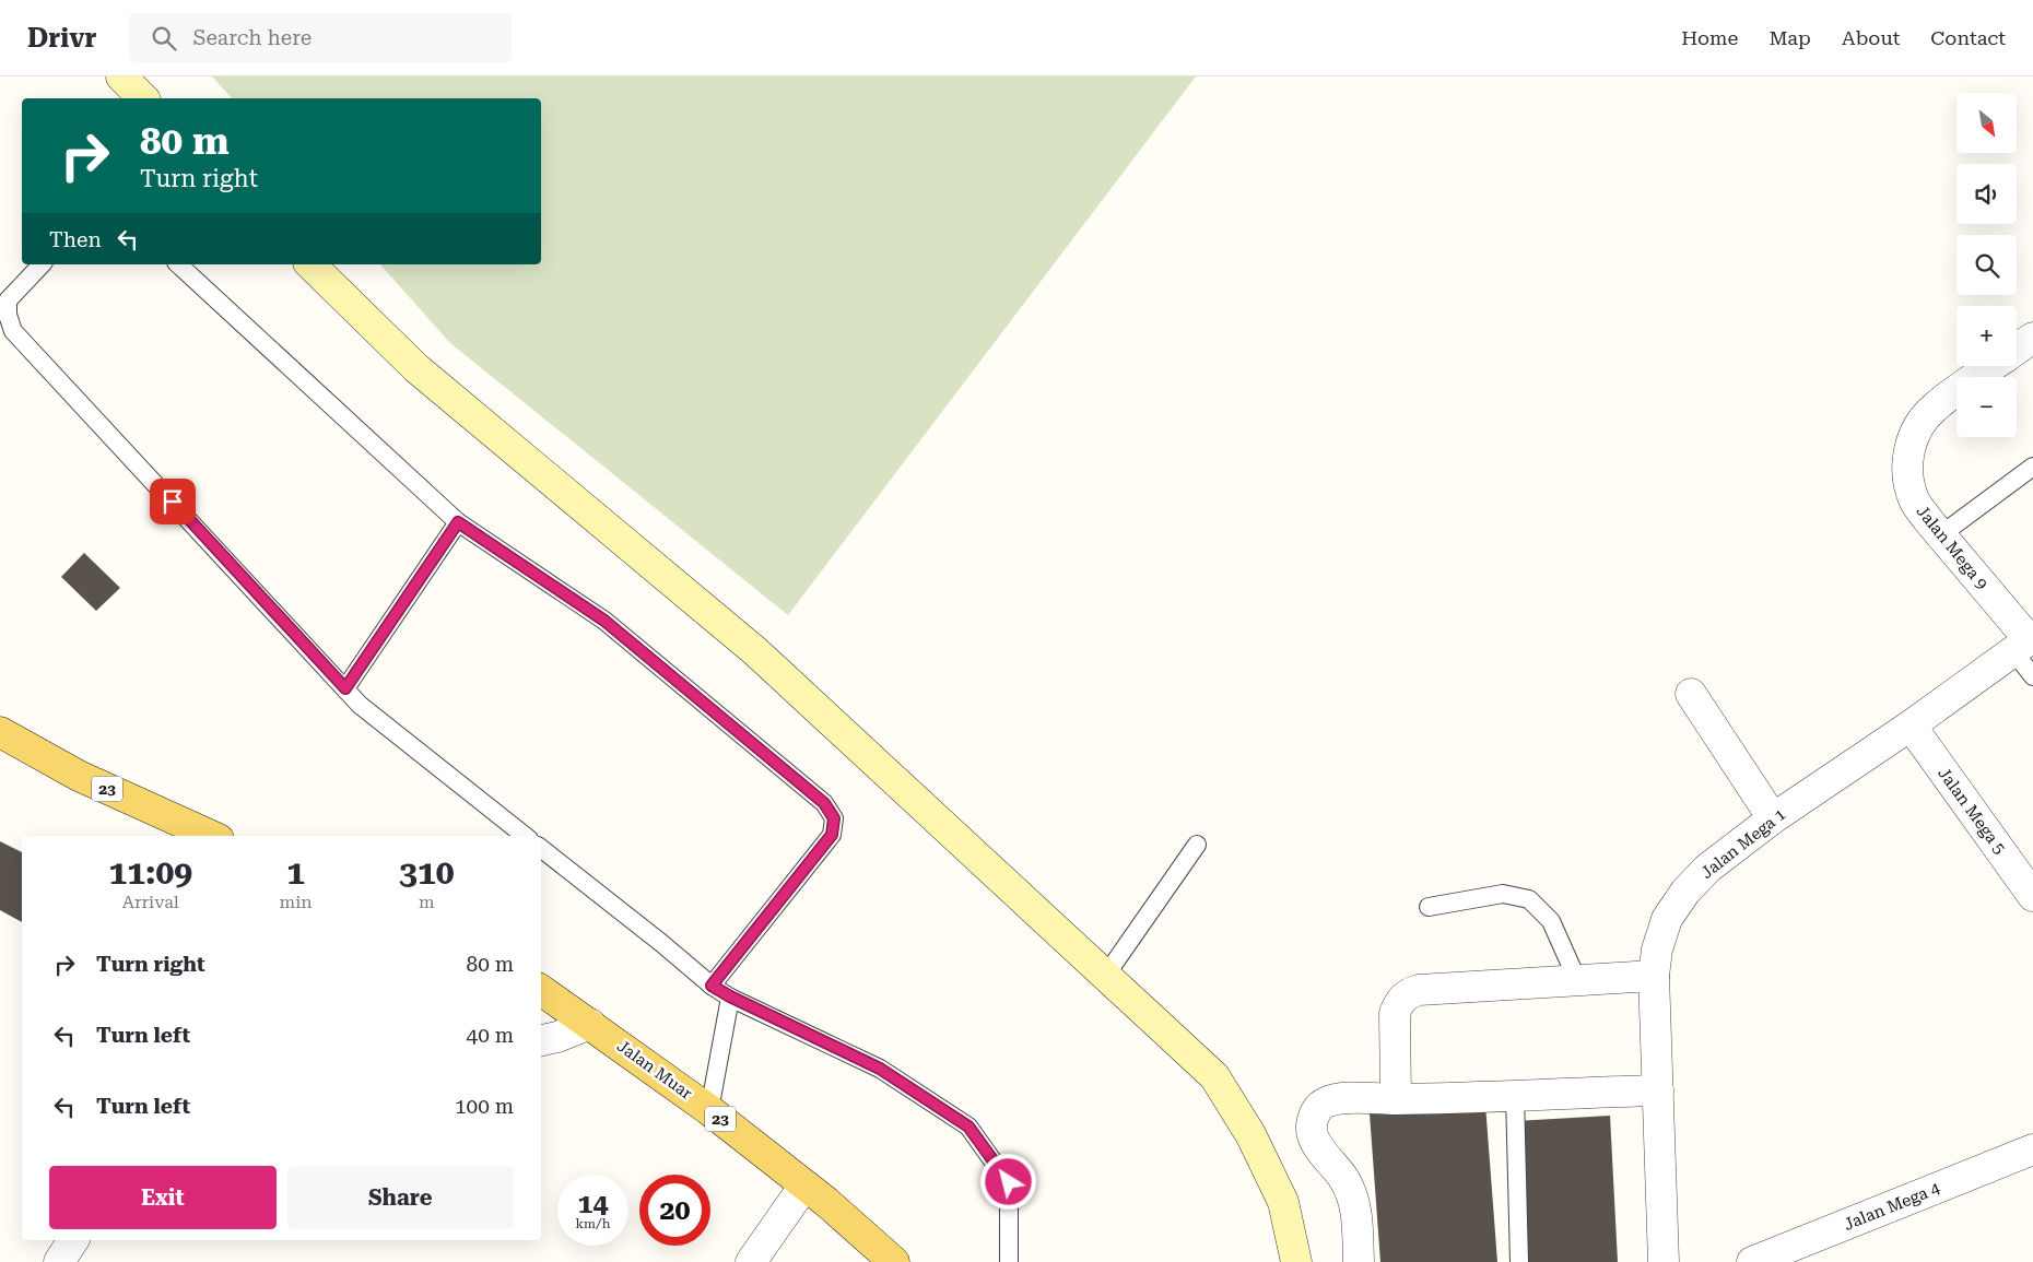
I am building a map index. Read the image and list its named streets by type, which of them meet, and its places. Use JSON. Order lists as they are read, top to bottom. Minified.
{"streets":{"main road":["23","Jalan Muar"],"street":["Jalan Mega 9","Jalan Mega 5","Jalan Mega 1","Jalan Mega 4"]},"crossings":[["Jalan Mega 9","Jalan Mega 1"],["Jalan Mega 5","Jalan Mega 1"]],"north":"bottom right","page":{"header":"Drivr","search":"Search here","nav":["Home","Map","About","Contact"],"map_buttons":["+","−"],"turn":["80 m","Turn right"],"then":"Then","eta":["11:09","Arrival","1","min","310","m"],"list":[{"name":"Turn right","value":"80 m"},{"name":"Turn left","value":"40 m"},{"name":"Turn left","value":"100 m"}],"buttons":["Exit","Share"],"speed":"14 km/h","limit":"20"}}
